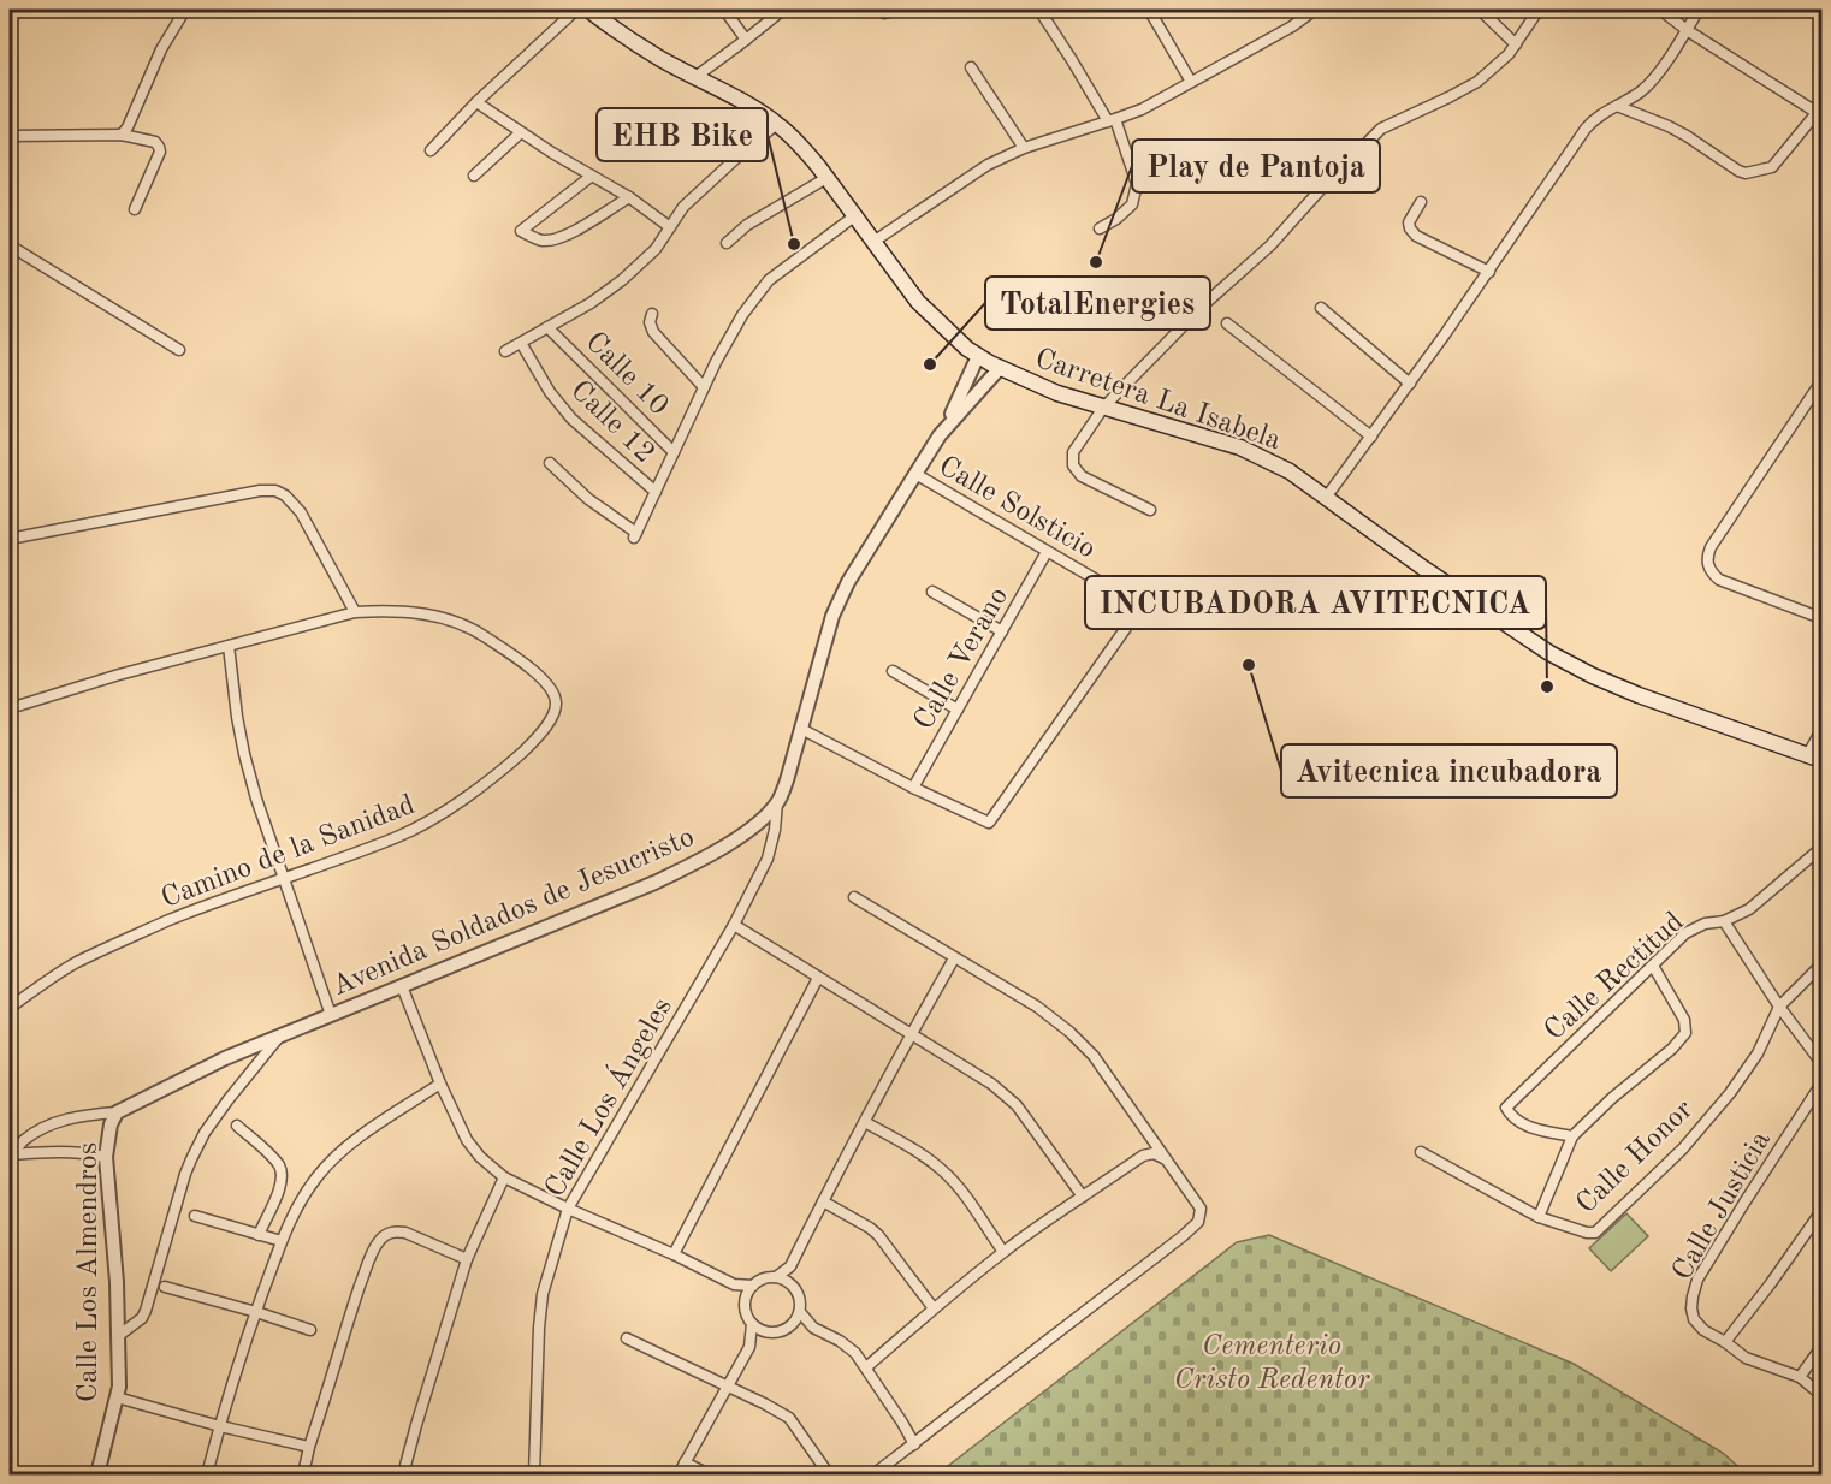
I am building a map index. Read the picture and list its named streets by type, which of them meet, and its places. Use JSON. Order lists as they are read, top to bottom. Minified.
{"streets":{"main road":["Carretera La Isabela"],"street":["Calle 10","Calle 12","Calle Solsticio","Calle Verano","Camino de la Sanidad","Avenida Soldados de Jesucristo","Calle Rectitud","Calle Los Ángeles","Calle Honor","Calle Justicia","Calle Los Almendros"]},"crossings":[["Carretera La Isabela","Avenida Soldados de Jesucristo"],["Calle Solsticio","Calle Verano"],["Calle Solsticio","Avenida Soldados de Jesucristo"],["Avenida Soldados de Jesucristo","Calle Los Ángeles"],["Avenida Soldados de Jesucristo","Calle Los Almendros"]],"parks":["Cementerio Cristo Redentor"],"places":["EHB Bike","Play de Pantoja","TotalEnergies","Avitecnica incubadora","INCUBADORA AVITECNICA"]}
